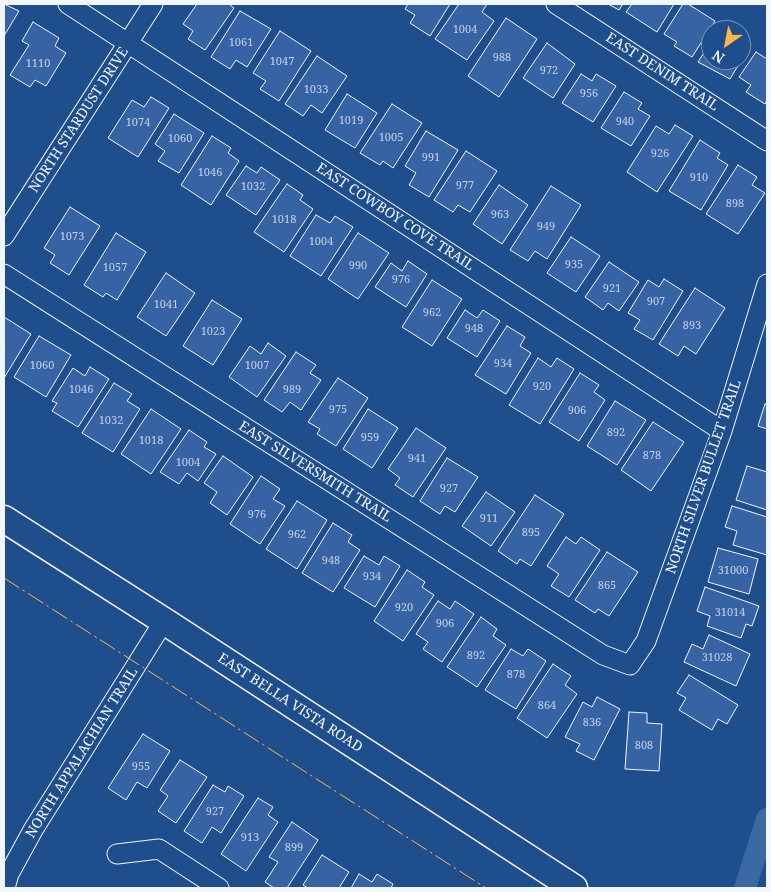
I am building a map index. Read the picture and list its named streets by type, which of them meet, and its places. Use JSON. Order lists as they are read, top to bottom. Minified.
{"streets":{"street":["EAST DENIM TRAIL","NORTH STARDUST DRIVE","EAST COWBOY COVE TRAIL","EAST SILVERSMITH TRAIL","NORTH SILVER BULLET TRAIL","EAST BELLA VISTA ROAD","NORTH APPALACHIAN TRAIL"]},"crossings":[["NORTH STARDUST DRIVE","EAST COWBOY COVE TRAIL"],["EAST COWBOY COVE TRAIL","NORTH SILVER BULLET TRAIL"],["EAST SILVERSMITH TRAIL","NORTH SILVER BULLET TRAIL"],["EAST BELLA VISTA ROAD","NORTH APPALACHIAN TRAIL"]],"house_numbers":["1004","1061","988","1047","1110","972","1033","956","1019","940","1074","1005","1060","926","991","1046","910","977","1032","898","963","1018","949","1073","1004","935","990","1057","976","921","907","1041","962","893","948","1023","934","1060","1007","920","1046","989","975","906","1032","892","959","1018","878","941","1004","927","976","911","895","962","948","31000","934","865","920","31014","906","892","31028","878","864","836","808","955","927","913","899"],"north":"bottom left"}
